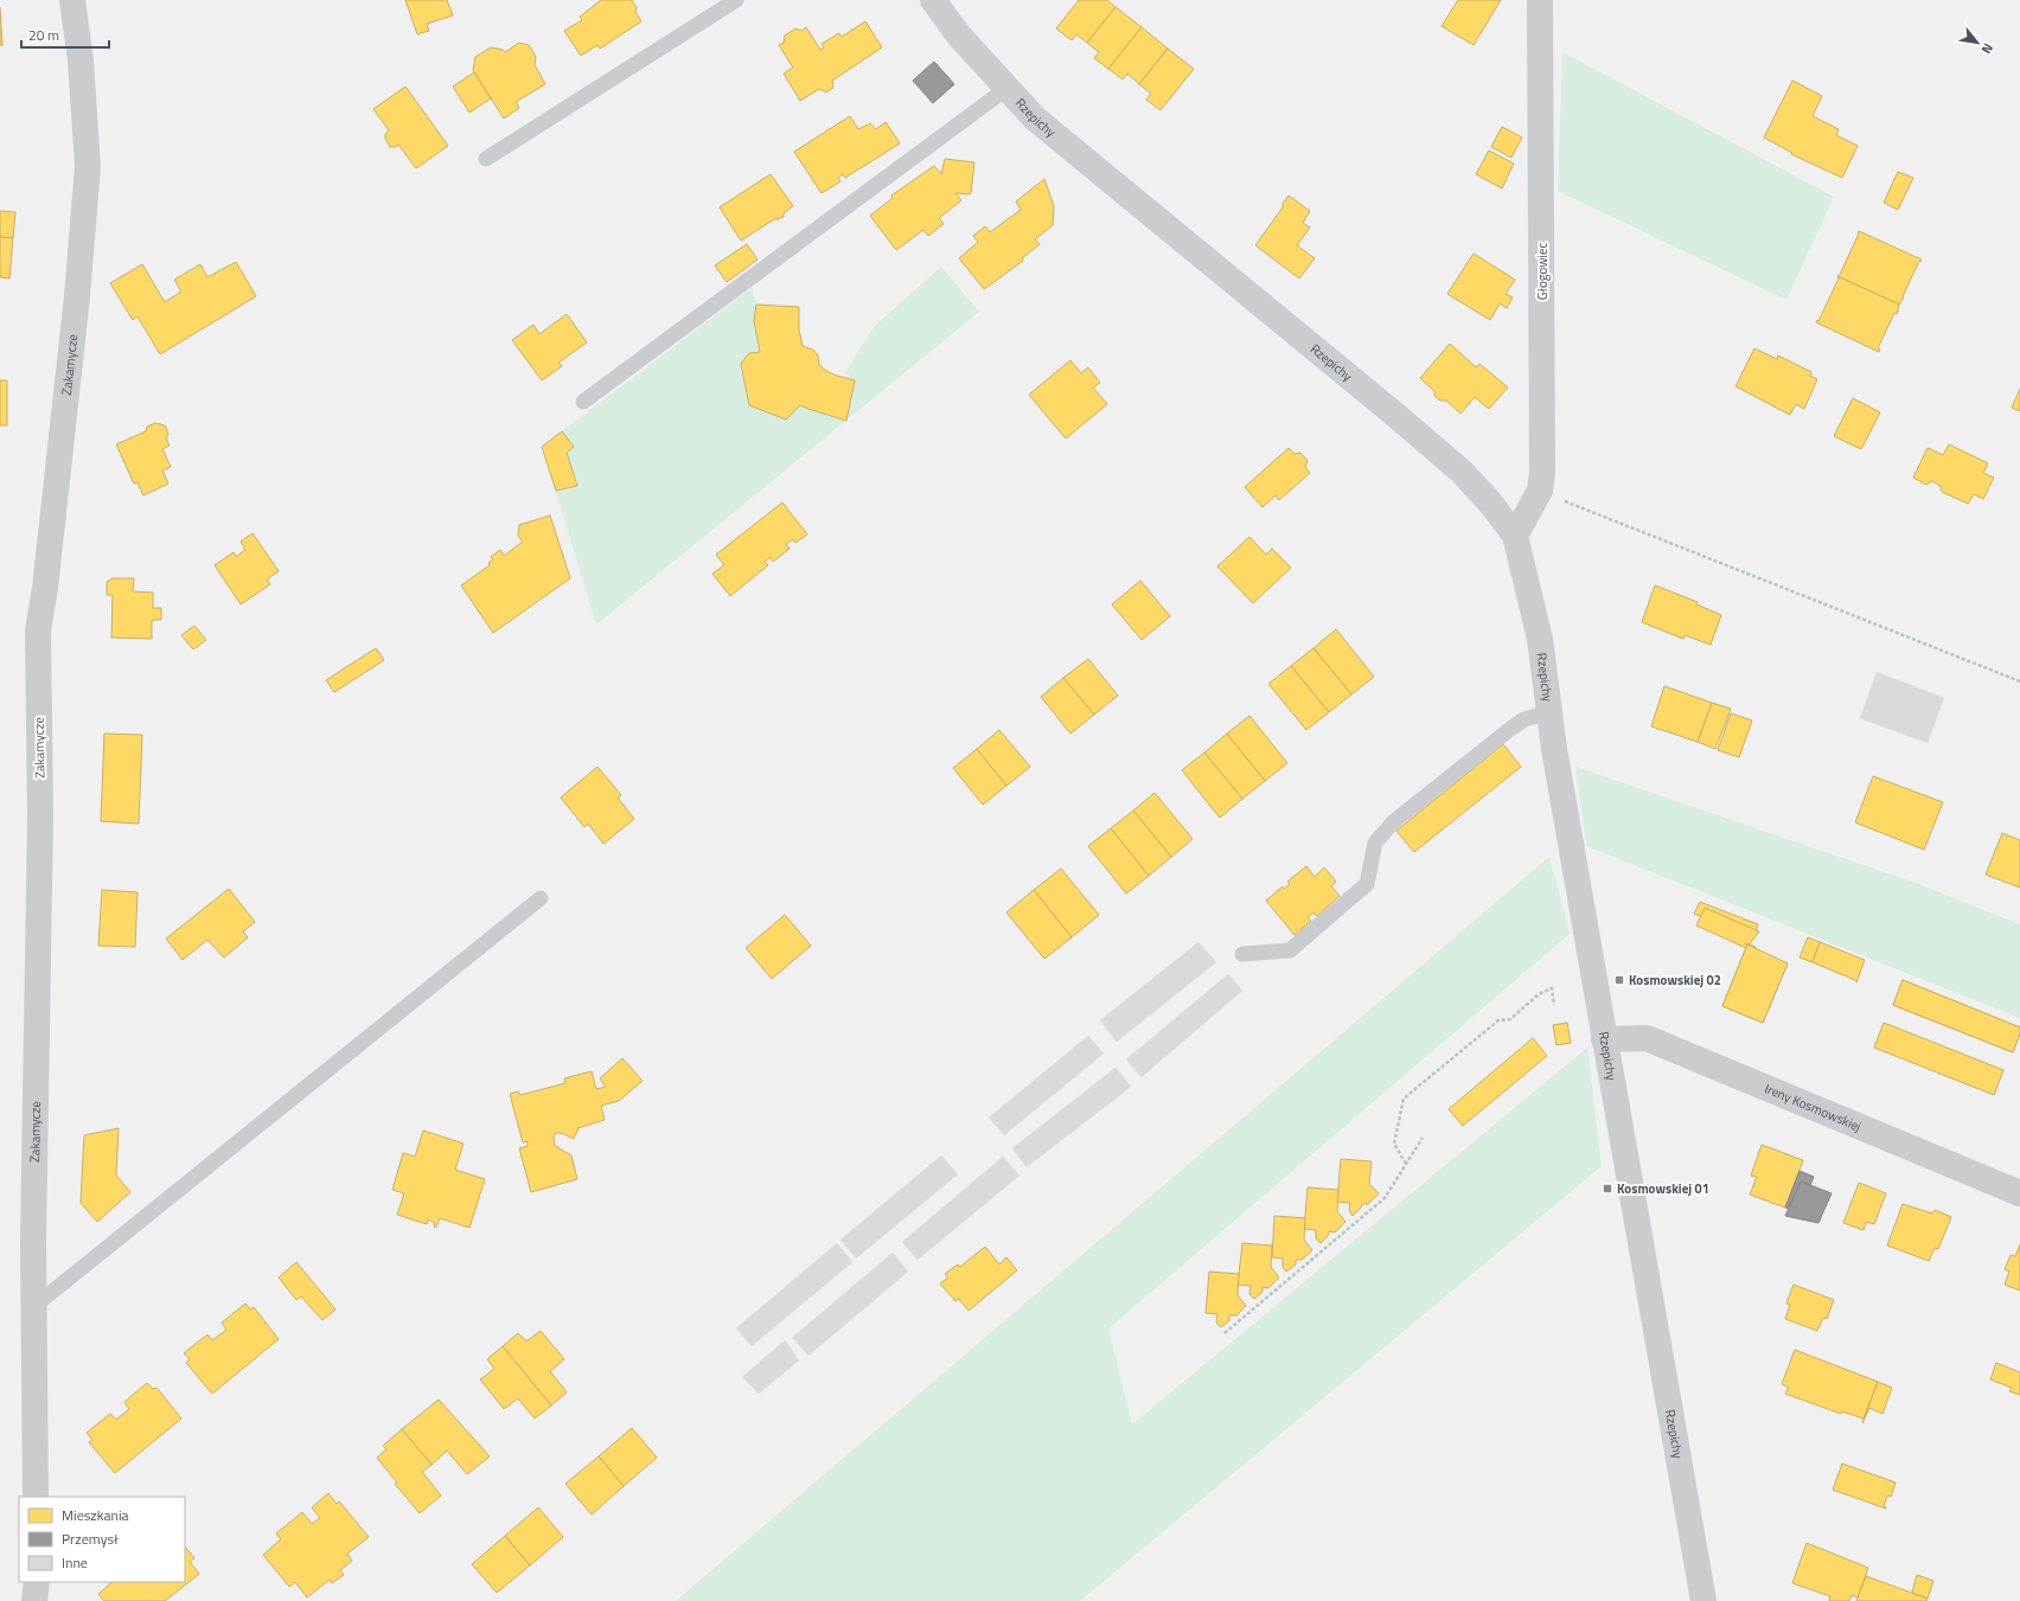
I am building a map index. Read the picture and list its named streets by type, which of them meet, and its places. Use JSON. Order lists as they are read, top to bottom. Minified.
{"streets":{"street":["Rzepichy","Głogowiec","Zakamycze","Ireny Kosmowskiej"]},"crossings":[["Rzepichy","Głogowiec"],["Rzepichy","Ireny Kosmowskiej"]],"places":{"transit":["Kosmowskiej 02","Kosmowskiej 01"]},"legend":["Mieszkania","Przemysł","Inne"],"scale_bar":"20 m","north":"bottom right"}
